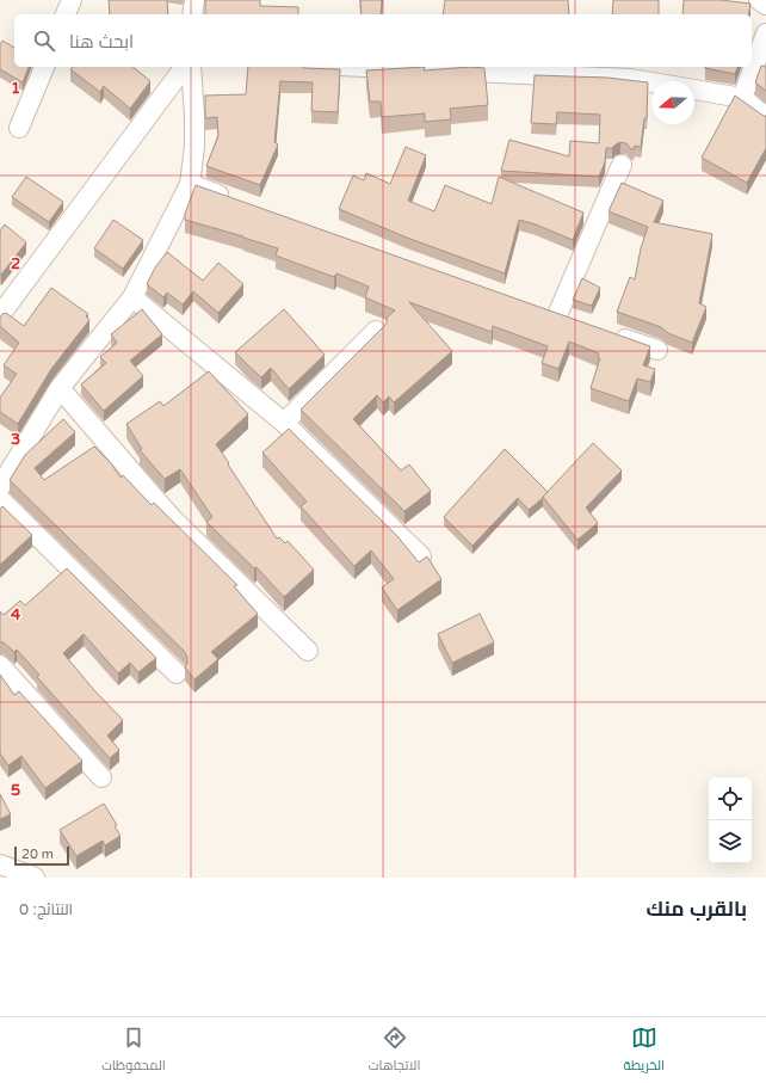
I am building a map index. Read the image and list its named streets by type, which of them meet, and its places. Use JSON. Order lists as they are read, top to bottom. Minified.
{"scale_bar":"20 m","north":"left","page":{"search":"ابحث هنا","scale":"20 m","heading":["بالقرب منك","النتائج: 0"],"nav":["الخريطة","الاتجاهات","المحفوظات"]},"grid":{"rows":["1","2","3","4","5"]}}
